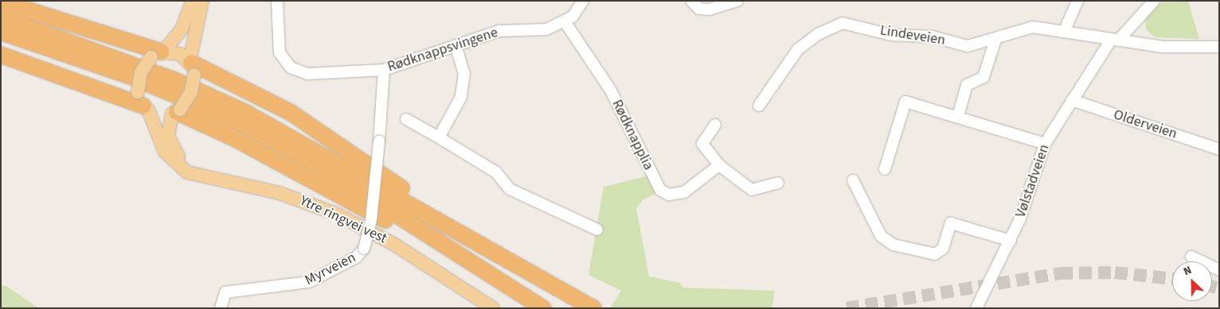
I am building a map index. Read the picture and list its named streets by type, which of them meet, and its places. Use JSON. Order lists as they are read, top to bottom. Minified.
{"streets":{"main road":["Ytre ringvei vest"],"street":["Lindeveien","Rødknappsvingene","Olderveien","Rødknapplia","Vølstadveien","Myrveien"]},"crossings":[["Lindeveien","Vølstadveien"],["Rødknappsvingene","Rødknapplia"],["Rødknappsvingene","Myrveien"],["Olderveien","Vølstadveien"]],"north":"top left"}
